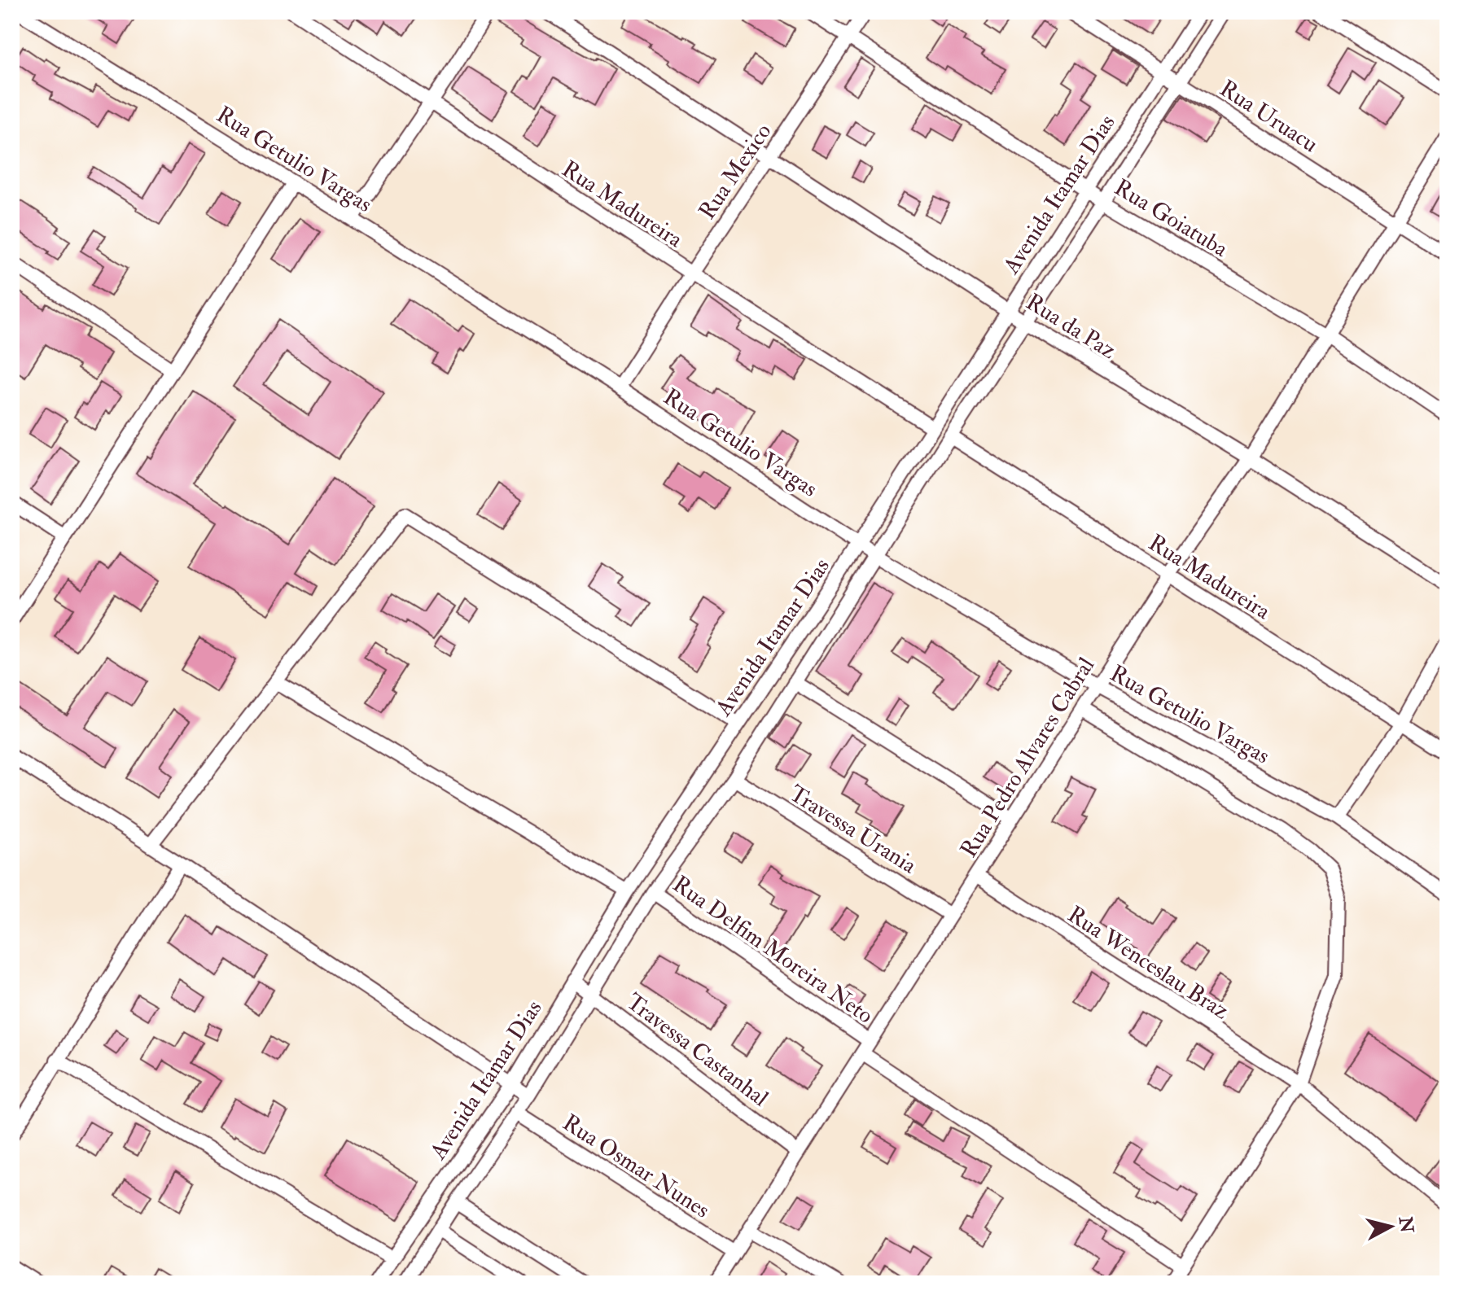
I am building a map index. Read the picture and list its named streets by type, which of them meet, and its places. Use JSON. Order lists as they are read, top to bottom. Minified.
{"streets":{"street":["Rua Uruacu","Rua Getulio Vargas","Rua Mexico","Avenida Itamar Dias","Rua Madureira","Rua Goiatuba","Rua da Paz","Rua Pedro Alvares Cabral","Travessa Urania","Rua Delfim Moreira Neto","Rua Wenceslau Braz","Travessa Castanhal","Rua Osmar Nunes"]},"crossings":[["Rua Uruacu","Avenida Itamar Dias"],["Rua Uruacu","Rua Pedro Alvares Cabral"],["Rua Getulio Vargas","Rua Mexico"],["Rua Getulio Vargas","Avenida Itamar Dias"],["Rua Getulio Vargas","Rua Pedro Alvares Cabral"],["Rua Mexico","Rua Madureira"],["Rua Mexico","Rua Goiatuba"],["Rua Mexico","Rua da Paz"],["Avenida Itamar Dias","Rua Madureira"],["Avenida Itamar Dias","Rua Goiatuba"],["Avenida Itamar Dias","Rua da Paz"],["Avenida Itamar Dias","Travessa Urania"],["Avenida Itamar Dias","Rua Delfim Moreira Neto"],["Avenida Itamar Dias","Travessa Castanhal"],["Avenida Itamar Dias","Rua Osmar Nunes"],["Rua Madureira","Rua Pedro Alvares Cabral"],["Rua Goiatuba","Rua Pedro Alvares Cabral"],["Rua da Paz","Rua Pedro Alvares Cabral"],["Rua Pedro Alvares Cabral","Travessa Urania"],["Rua Pedro Alvares Cabral","Rua Delfim Moreira Neto"],["Rua Pedro Alvares Cabral","Rua Wenceslau Braz"],["Rua Pedro Alvares Cabral","Travessa Castanhal"],["Rua Pedro Alvares Cabral","Rua Osmar Nunes"]],"north":"right"}
